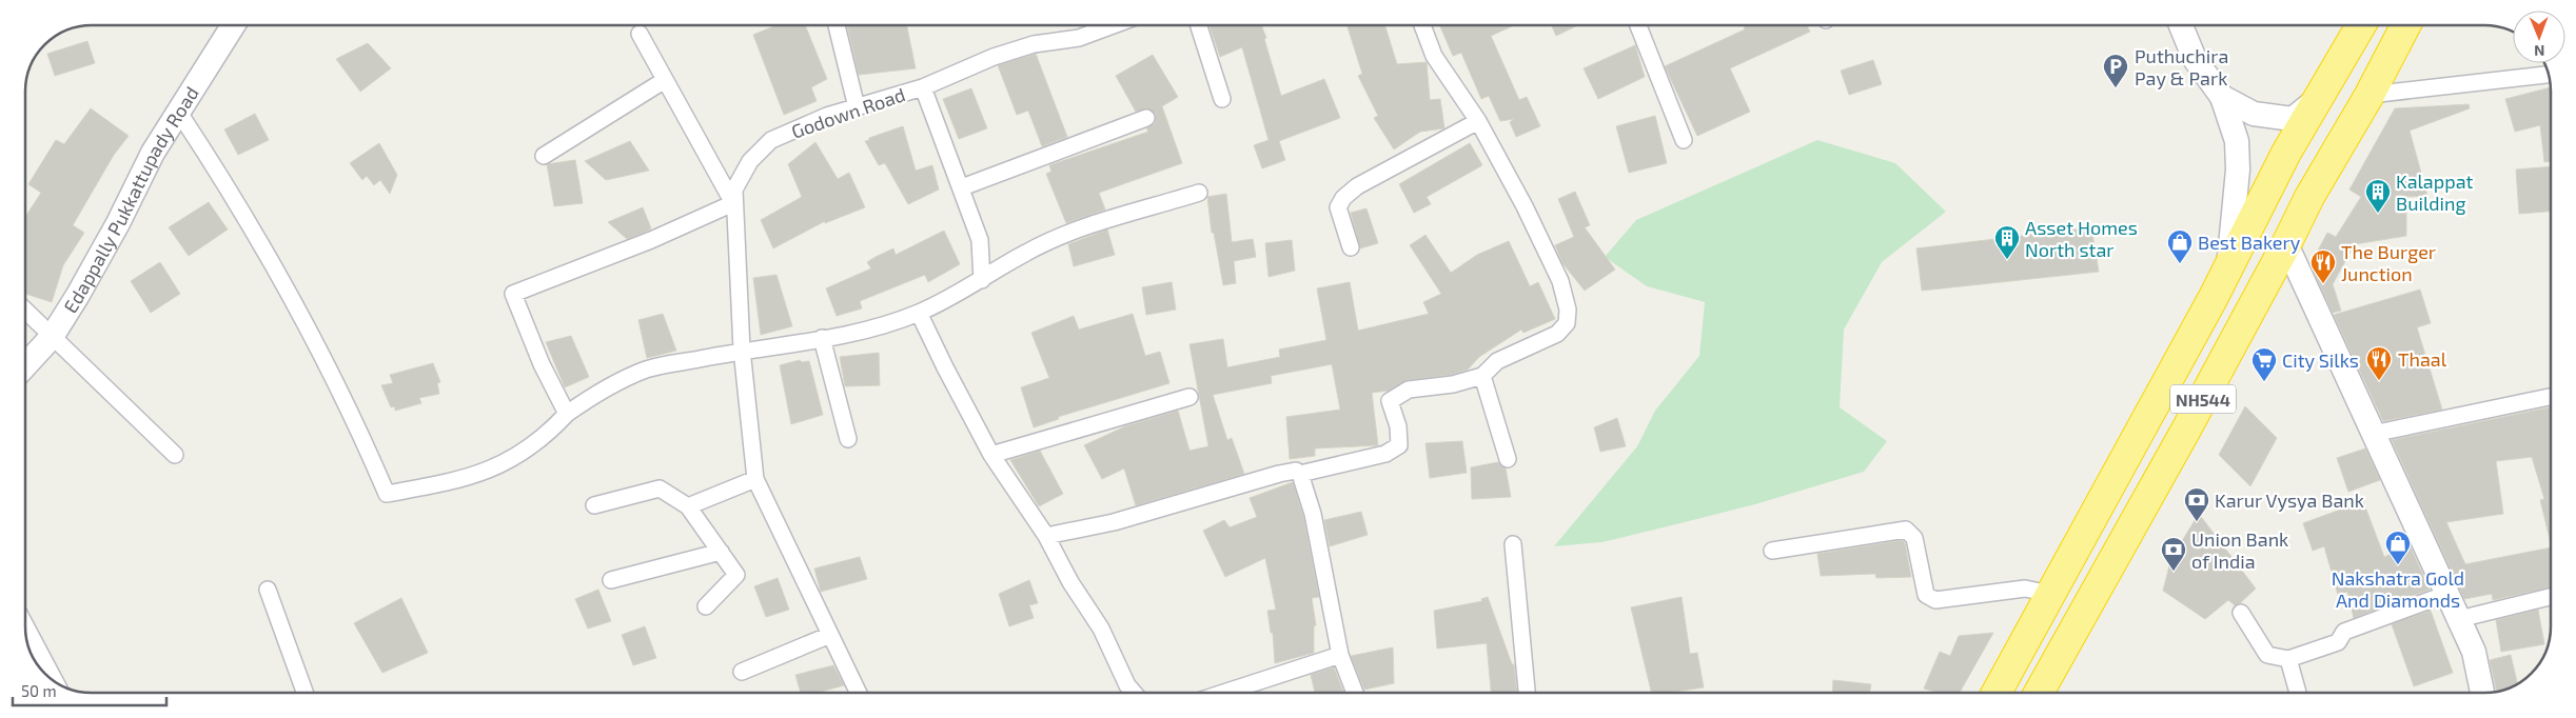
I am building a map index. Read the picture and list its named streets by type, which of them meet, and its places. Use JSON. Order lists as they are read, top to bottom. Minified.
{"streets":{"highway":["NH544"],"main road":["Edappally Pukkattupady Road"],"street":["Godown Road"]},"places":{"parking":["Puthuchira Pay & Park"],"building":["Kalappat Building","Asset Homes North star"],"shop":["Best Bakery","Nakshatra Gold And Diamonds"],"restaurant":["The Burger Junction","Thaal"],"supermarket":["City Silks"],"bank":["Karur Vysya Bank","Union Bank of India"]},"scale_bar":"50 m","north":"bottom"}
